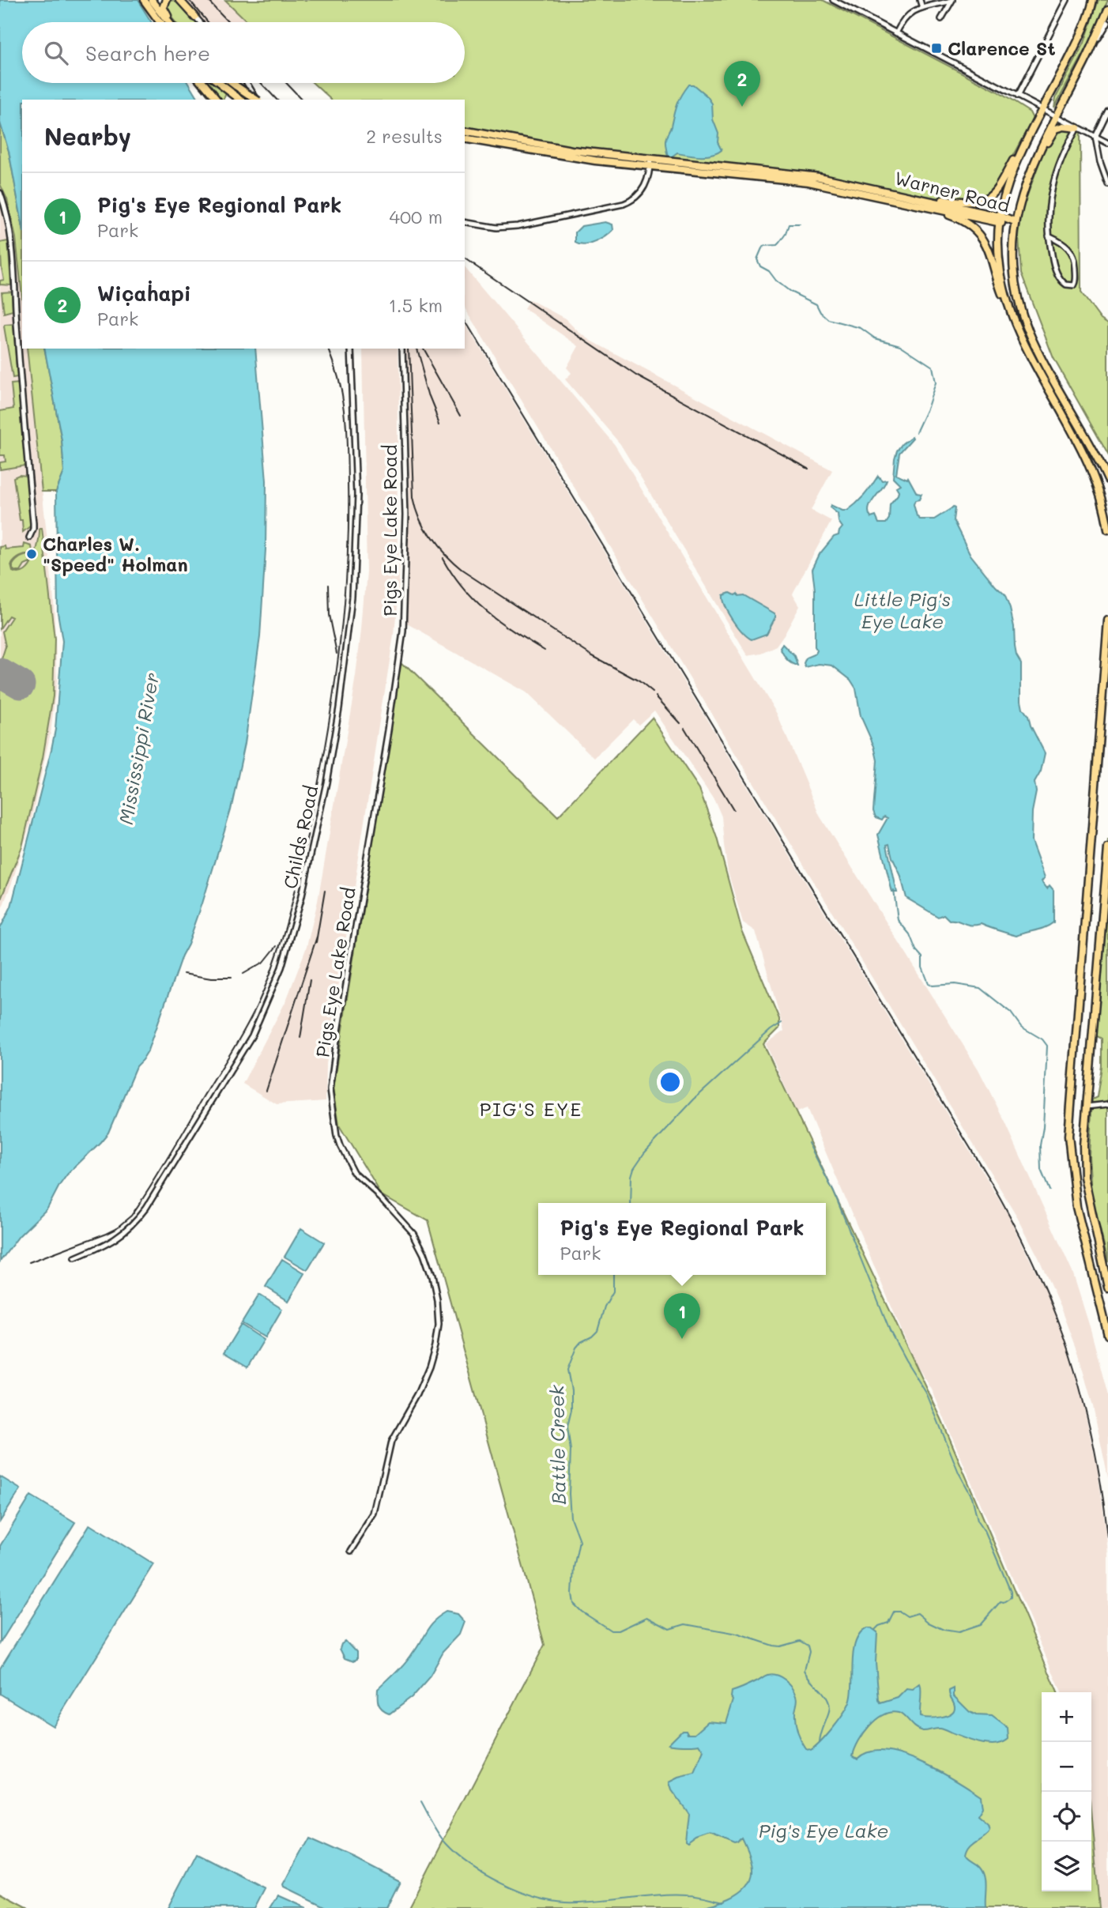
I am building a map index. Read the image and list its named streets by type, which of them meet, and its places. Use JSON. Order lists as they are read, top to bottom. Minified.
{"streets":{"highway":["Warner Road"],"street":["Pigs Eye Lake Road","Childs Road"]},"districts":["PIG'S EYE"],"water":["Little Pig's Eye Lake","Mississippi River","Battle Creek","Pig's Eye Lake"],"places":{"transit":["Clarence St"],"other":["Charles W. \"Speed\" Holman"]},"page":{"search":"Search here","pins":["2","1"],"heading":["Nearby","2 results"],"list":[{"mark":"1","name":"Pig's Eye Regional Park","note":"Park","value":"400 m"},{"mark":"2","name":"Wic̣aḣapi","note":"Park","value":"1.5 km"}],"popup":["Pig's Eye Regional Park","Park"],"map_buttons":["+","−"]}}
